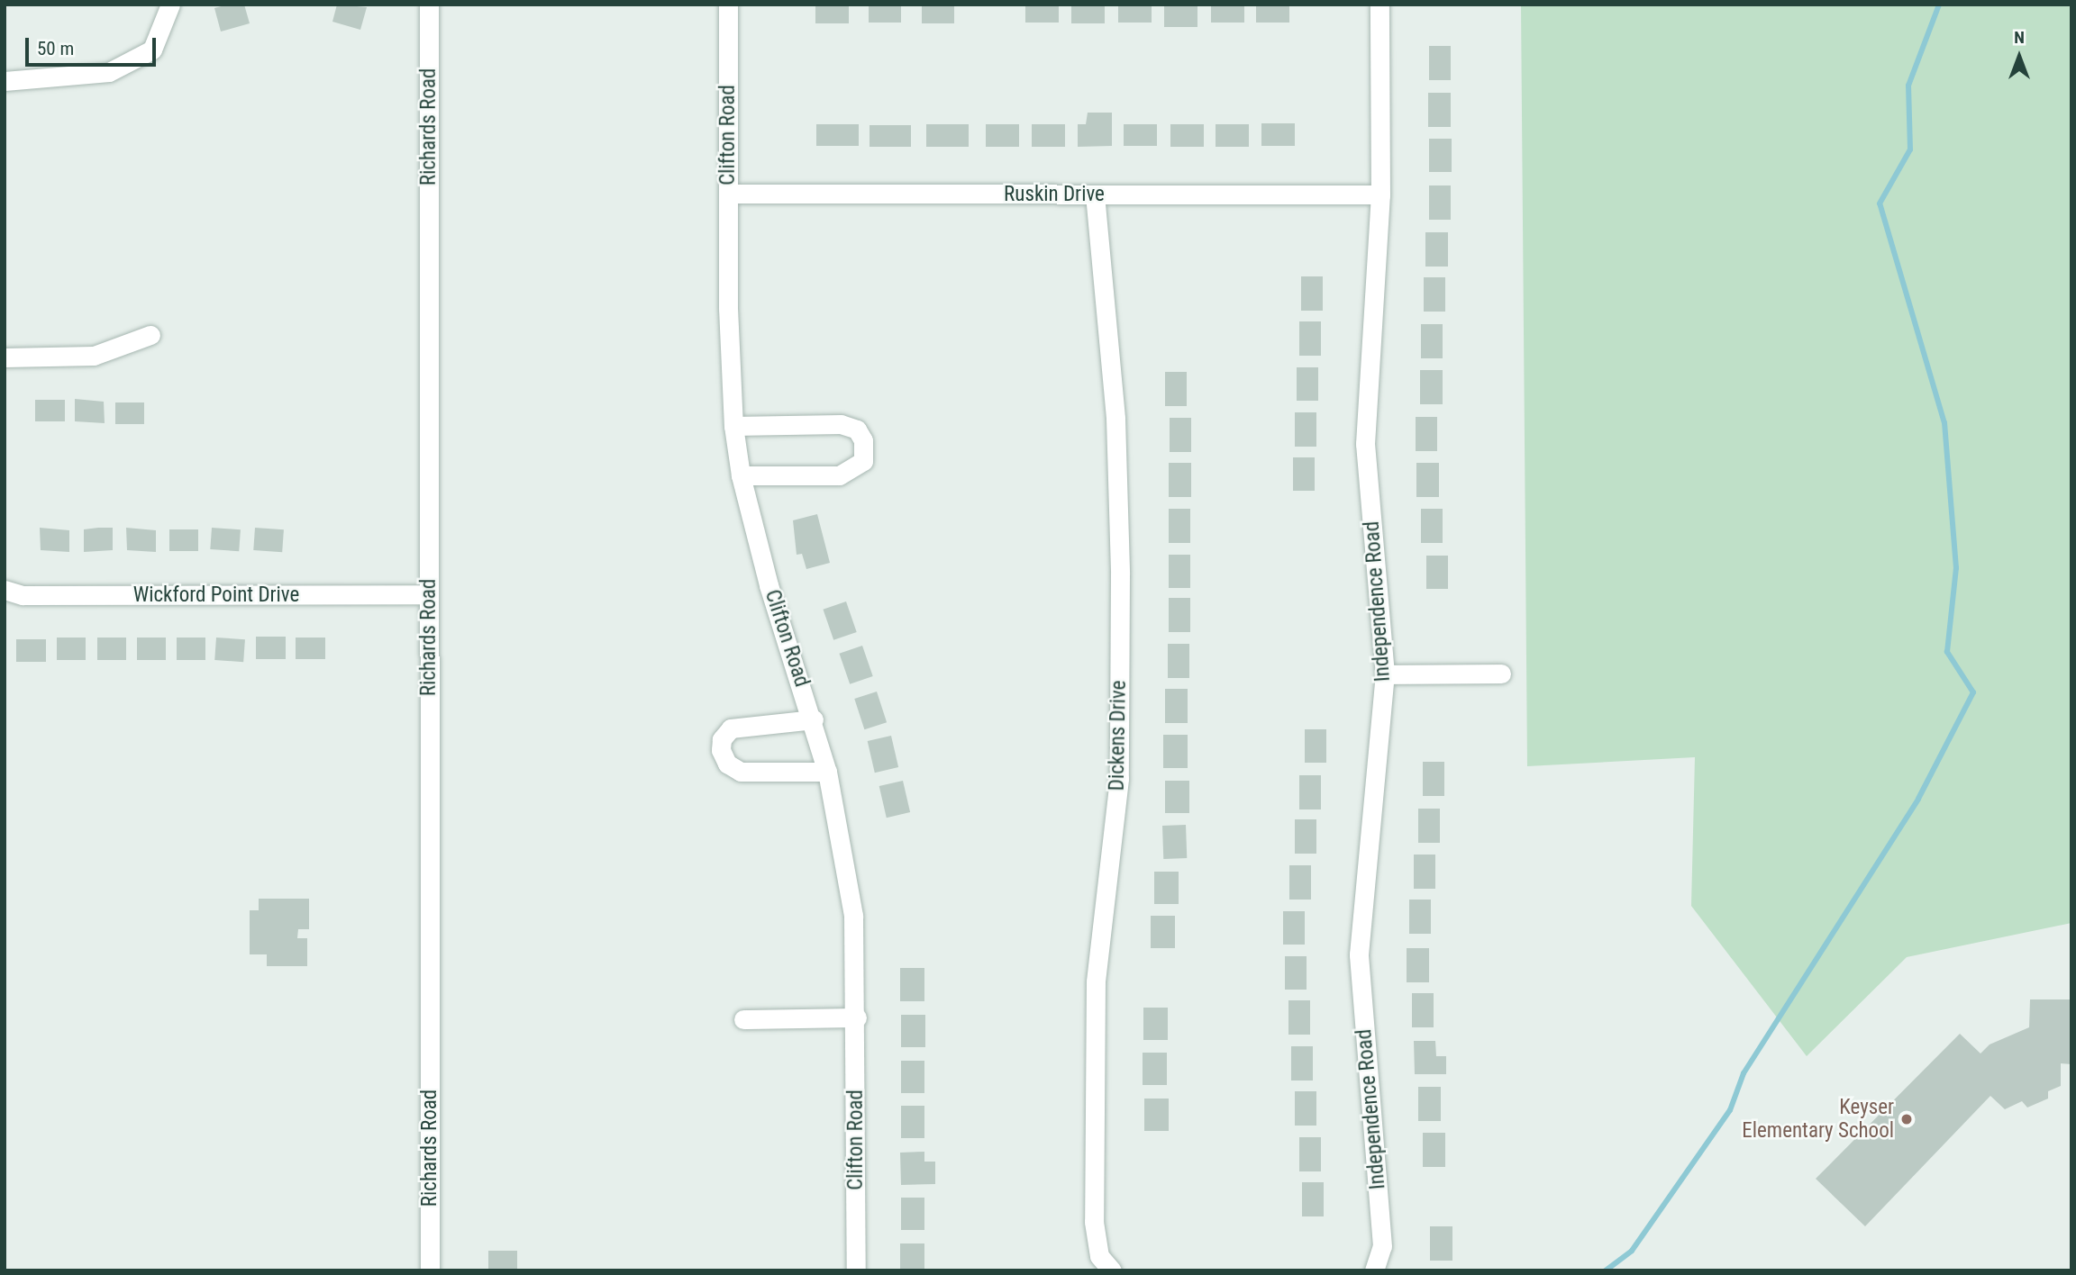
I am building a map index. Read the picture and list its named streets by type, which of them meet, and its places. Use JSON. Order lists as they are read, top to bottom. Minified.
{"streets":{"street":["Richards Road","Clifton Road","Ruskin Drive","Wickford Point Drive","Independence Road","Dickens Drive"]},"crossings":[["Richards Road","Wickford Point Drive"],["Clifton Road","Ruskin Drive"],["Ruskin Drive","Independence Road"],["Ruskin Drive","Dickens Drive"]],"places":["Keyser Elementary School"],"scale_bar":"50 m","north":"top"}
